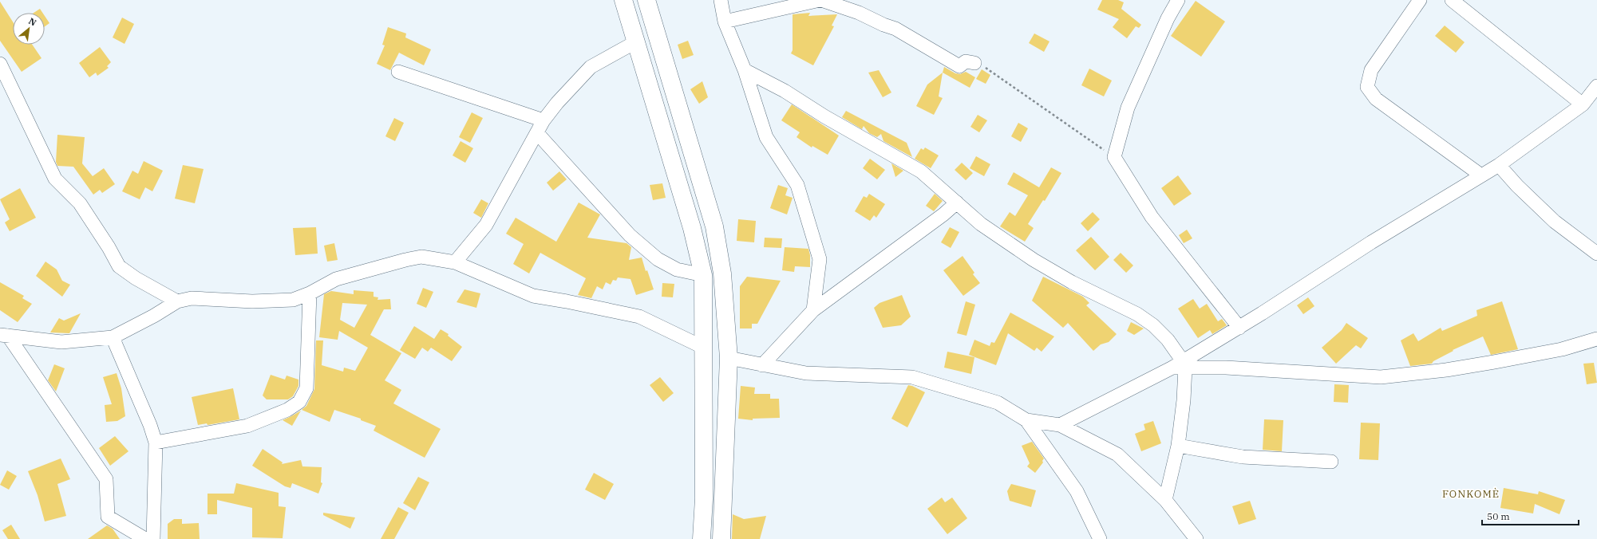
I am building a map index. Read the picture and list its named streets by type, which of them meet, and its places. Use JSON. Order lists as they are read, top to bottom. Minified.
{"districts":["FONKOMÈ"],"scale_bar":"50 m","north":"top right"}
